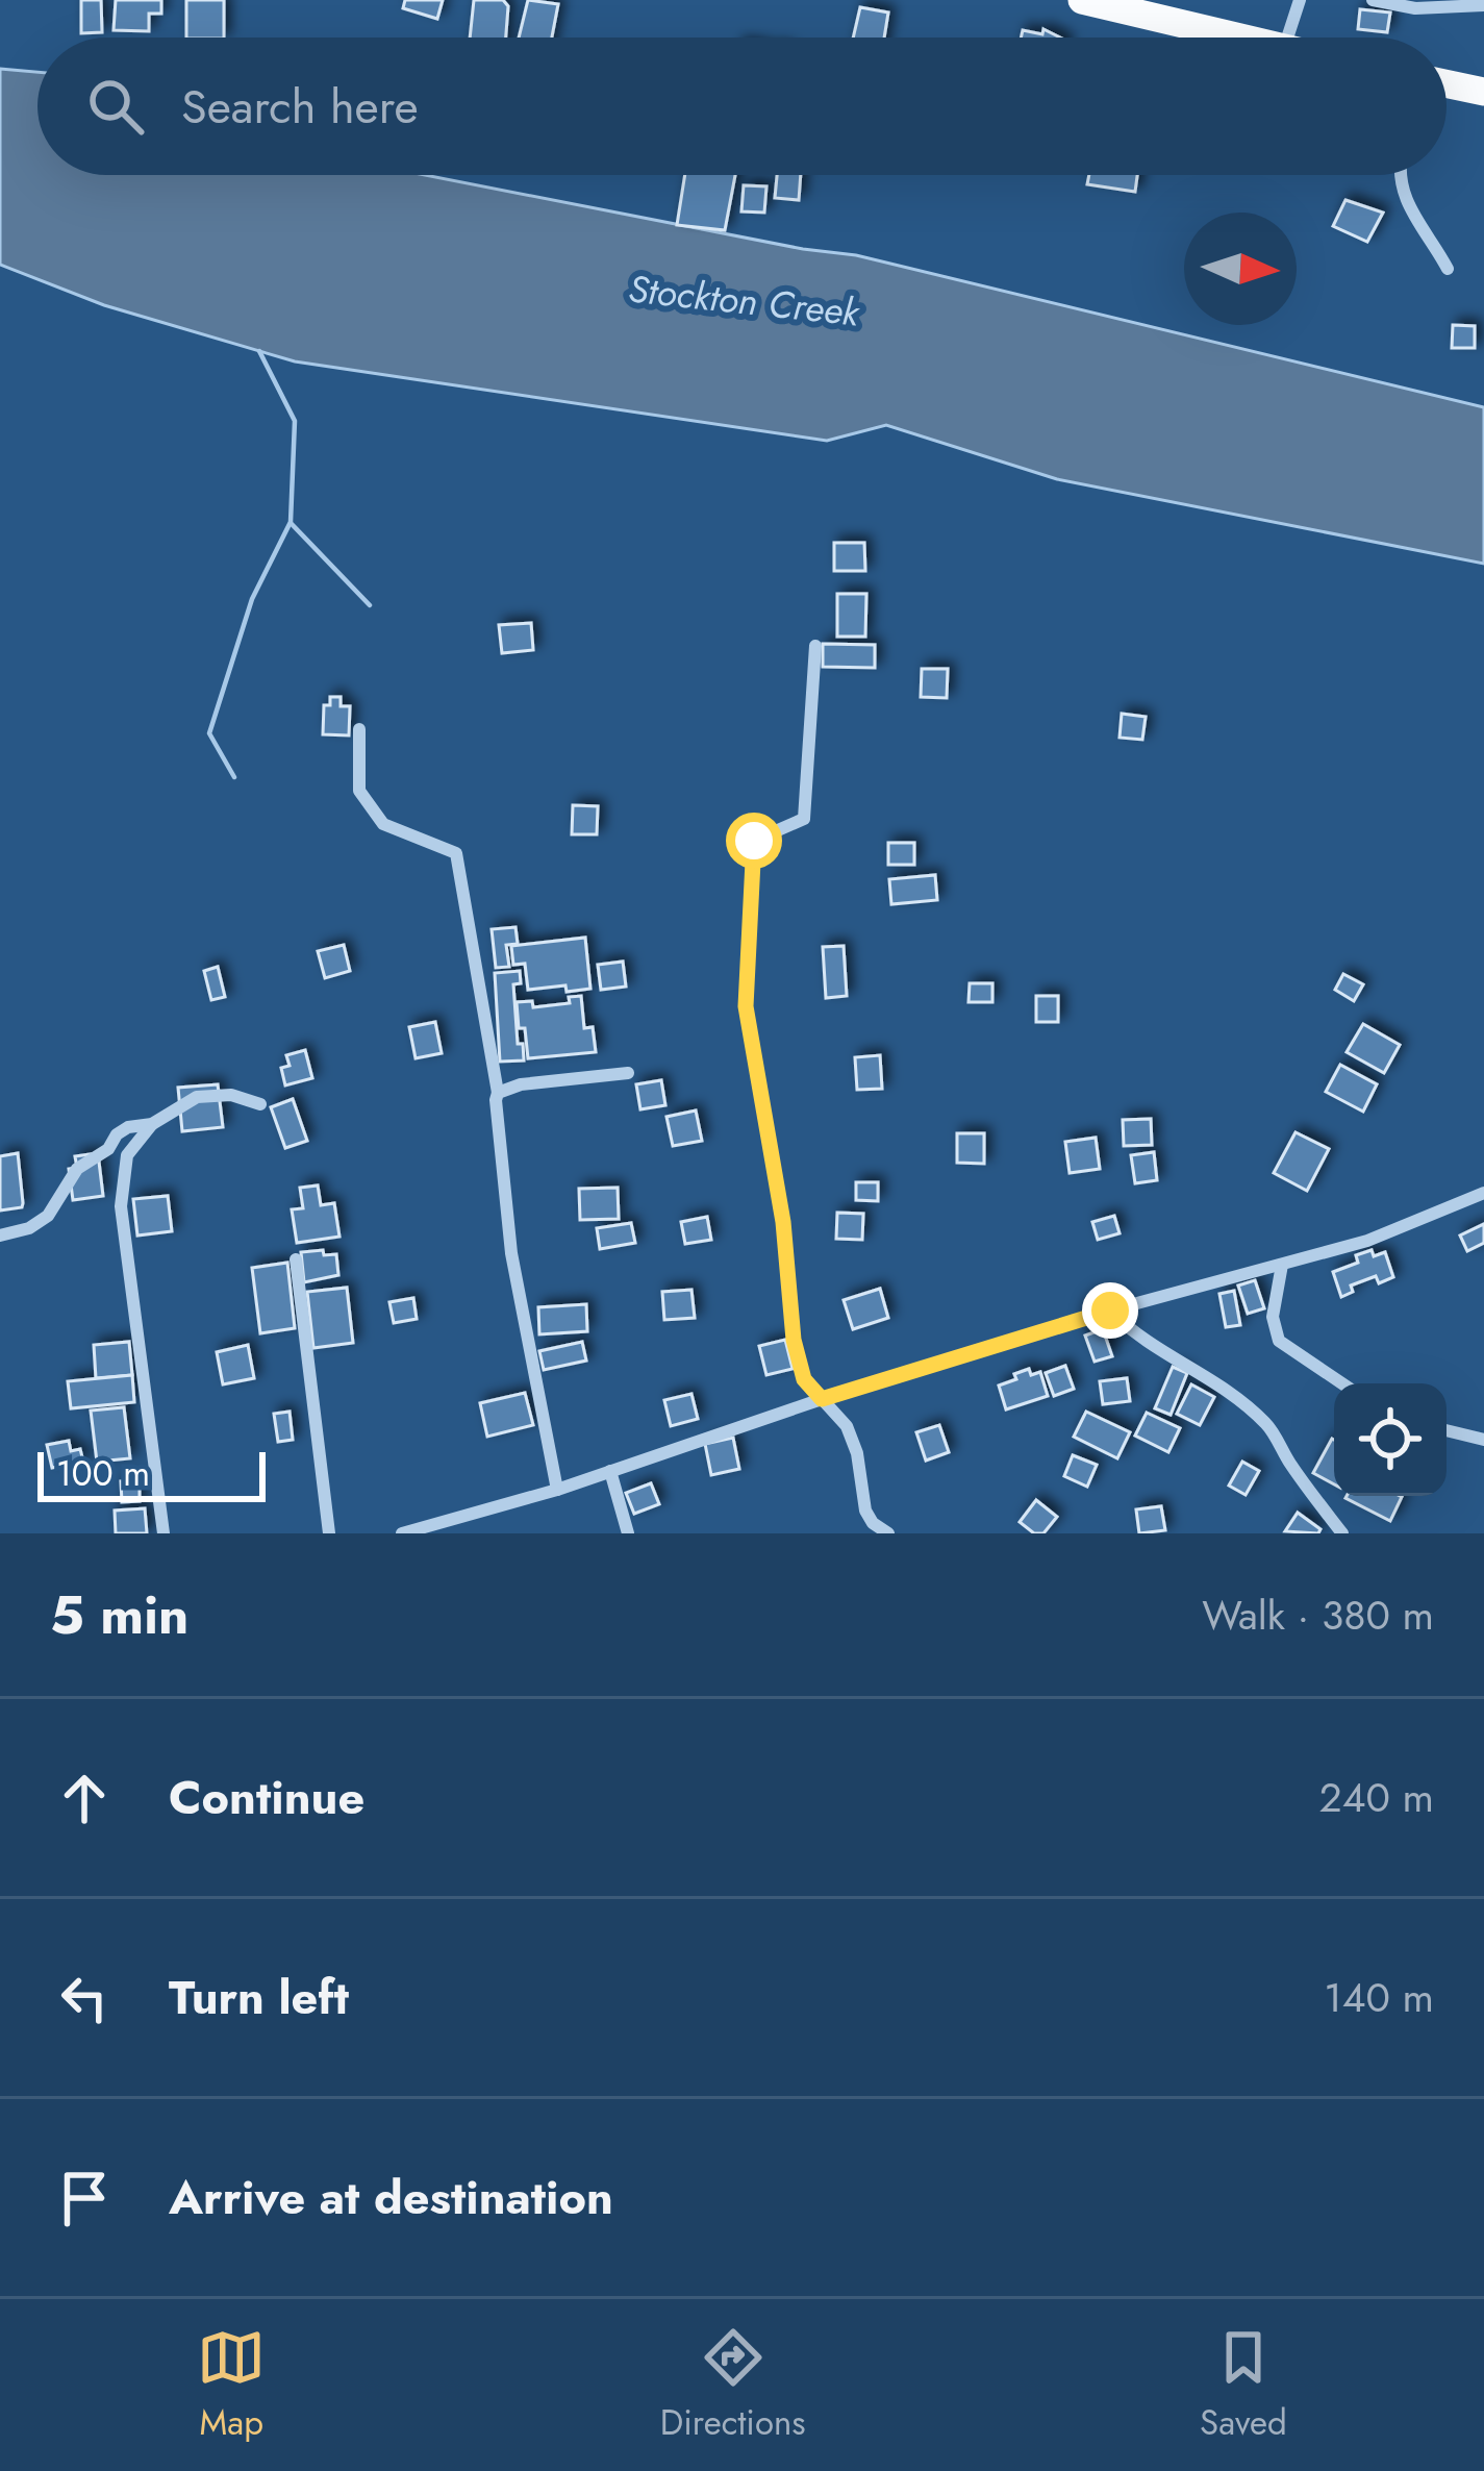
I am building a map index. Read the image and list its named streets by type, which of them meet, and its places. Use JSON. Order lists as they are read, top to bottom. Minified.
{"water":["Stockton Creek"],"scale_bar":"100 m","north":"right","page":{"search":"Search here","scale":"100 m","heading":["5 min","Walk · 380 m"],"list":[["Continue","240 m"],["Turn left","140 m"],"Arrive at destination"],"nav":["Map","Directions","Saved"]}}
